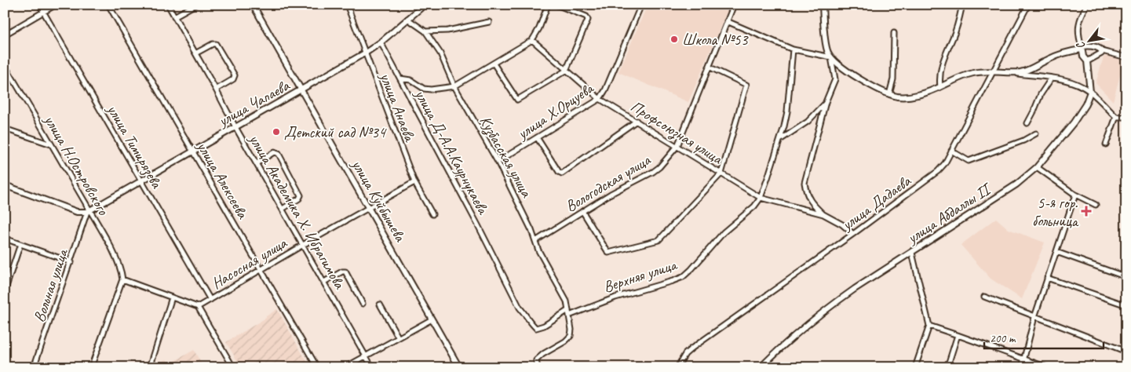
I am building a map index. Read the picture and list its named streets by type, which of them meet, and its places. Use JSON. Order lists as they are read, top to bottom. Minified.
{"streets":{"street":["улица Чапаева","улица Анаева","улица Х.Орцуева","Профсоюзная улица","улица Тимирязева","улица Д-А.А.Каурнукаева","Кузбасская улица","улица Н.Островского","улица Алексеева","Вологодская улица","улица Куйбышева","улица Дадаева","улица Академика Х. Ибрагимова","улица Абдаллы II","Насосная улица","Верхняя улица","Вольная улица"]},"crossings":[["улица Чапаева","улица Анаева"],["улица Чапаева","улица Тимирязева"],["улица Чапаева","улица Д-А.А.Каурнукаева"],["улица Чапаева","Кузбасская улица"],["улица Чапаева","улица Н.Островского"],["улица Чапаева","улица Алексеева"],["улица Чапаева","улица Куйбышева"],["улица Чапаева","улица Академика Х. Ибрагимова"],["улица Чапаева","Вольная улица"],["улица Анаева","Насосная улица"],["улица Х.Орцуева","Профсоюзная улица"],["улица Х.Орцуева","Кузбасская улица"],["Профсоюзная улица","Вологодская улица"],["Профсоюзная улица","Верхняя улица"],["улица Тимирязева","Насосная улица"],["улица Д-А.А.Каурнукаева","Кузбасская улица"],["Кузбасская улица","Вологодская улица"],["Кузбасская улица","Верхняя улица"],["улица Н.Островского","Вольная улица"],["улица Алексеева","Насосная улица"],["улица Куйбышева","Насосная улица"],["улица Академика Х. Ибрагимова","Насосная улица"]],"places":{"other":["Школа №53","Детский сад №34"],"health":["5-я гор. больница"]},"scale_bar":"200 m","north":"bottom left"}
